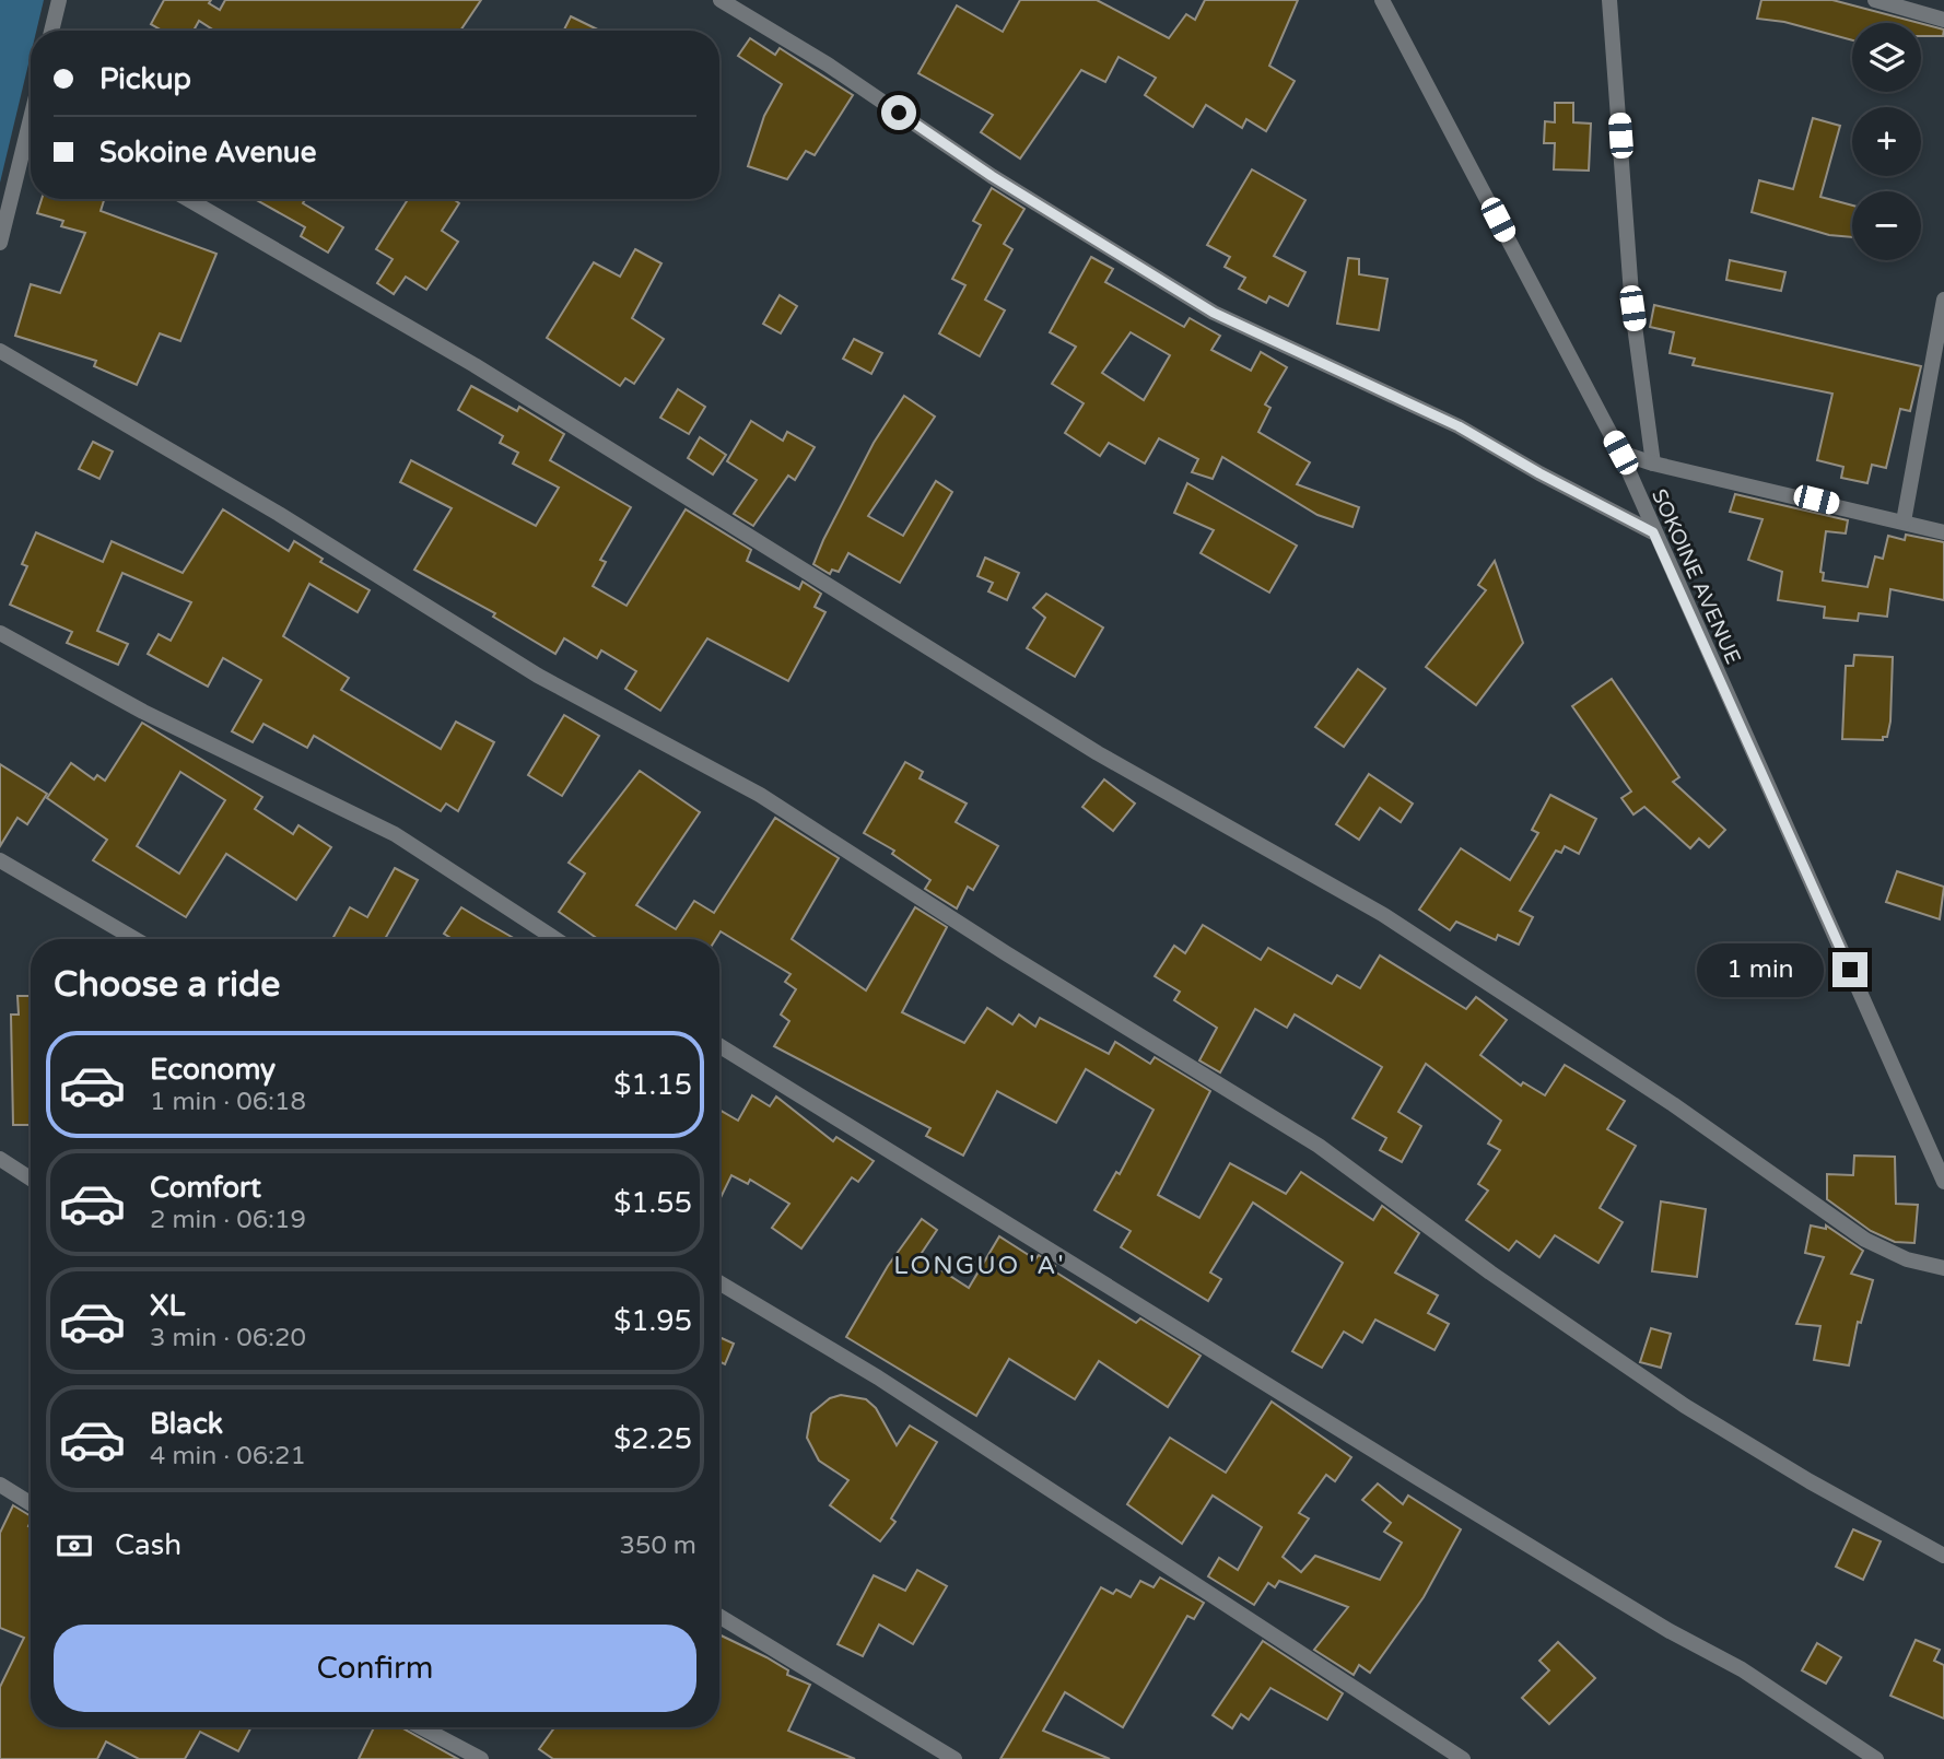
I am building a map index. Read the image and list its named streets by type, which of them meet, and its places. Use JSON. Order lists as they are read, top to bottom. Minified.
{"streets":{"street":["SOKOINE AVENUE"]},"districts":["LONGUO 'A'"],"page":{"map_buttons":["+","−"],"banner":["Pickup","Sokoine Avenue"],"heading":"Choose a ride","bubble":"1 min","list":[{"name":"Economy","note":"1 min · 06:18","value":"$1.15"},{"name":"Comfort","note":"2 min · 06:19","value":"$1.55"},{"name":"XL","note":"3 min · 06:20","value":"$1.95"},{"name":"Black","note":"4 min · 06:21","value":"$2.25"}],"pay":["Cash","350 m"],"buttons":"Confirm"}}
